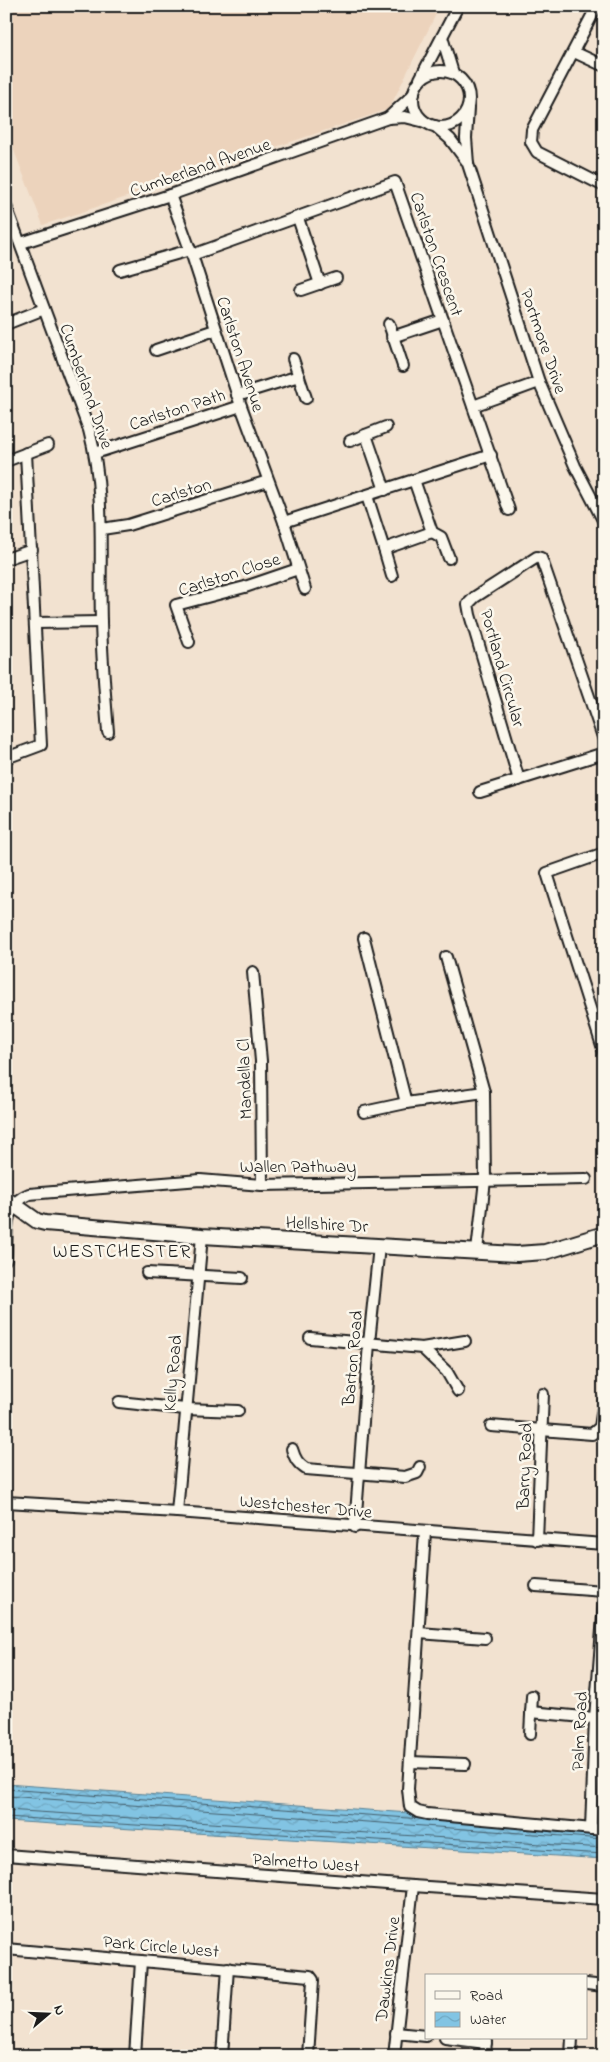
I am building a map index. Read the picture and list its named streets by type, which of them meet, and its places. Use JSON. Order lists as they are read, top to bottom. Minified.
{"streets":{"street":["Cumberland Avenue","Carlston Crescent","Portmore Drive","Carlston Avenue","Cumberland Drive","Carlston Path","Carlston","Carlston Close","Portland Circular","Mandella Cl","Wallen Pathway","Hellshire Dr","Barton Road","Kelly Road","Barry Road","Westchester Drive","Palm Road","Palmetto West","Park Circle West","Dawkins Drive"]},"crossings":[["Cumberland Avenue","Portmore Drive"],["Cumberland Avenue","Carlston Avenue"],["Cumberland Avenue","Cumberland Drive"],["Carlston Crescent","Carlston Avenue"],["Carlston Avenue","Carlston Path"],["Carlston Avenue","Carlston"],["Carlston Avenue","Carlston Close"],["Cumberland Drive","Carlston Path"],["Cumberland Drive","Carlston"],["Mandella Cl","Wallen Pathway"],["Wallen Pathway","Hellshire Dr"],["Hellshire Dr","Barton Road"],["Hellshire Dr","Kelly Road"],["Barton Road","Westchester Drive"],["Kelly Road","Westchester Drive"],["Barry Road","Westchester Drive"],["Palmetto West","Dawkins Drive"]],"districts":["WESTCHESTER"],"legend":["Road","Water"],"north":"right"}
